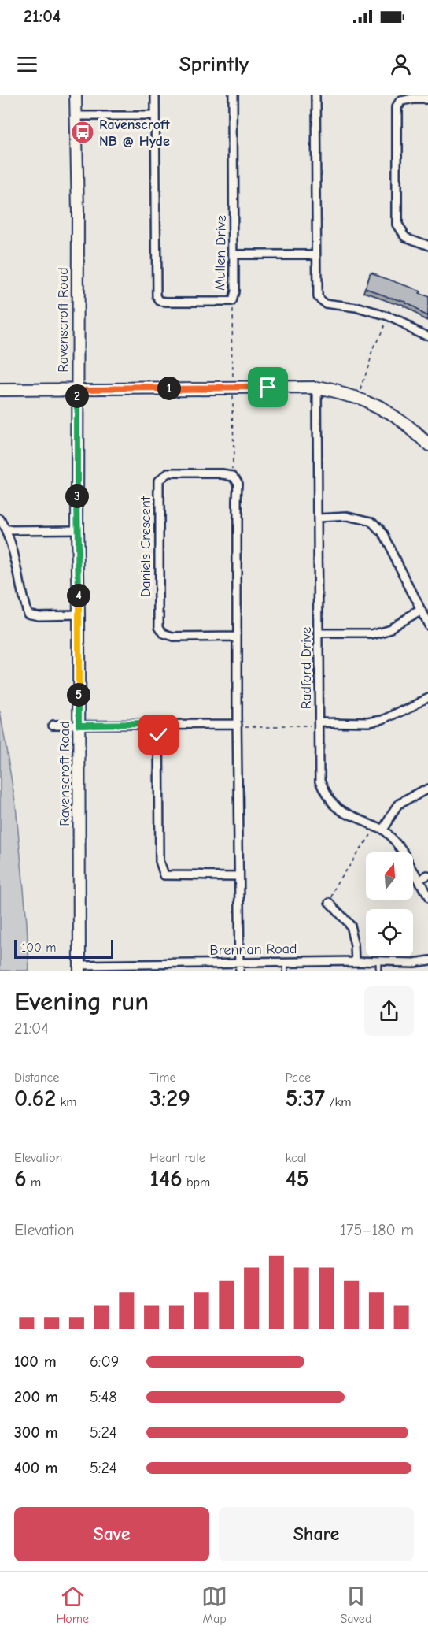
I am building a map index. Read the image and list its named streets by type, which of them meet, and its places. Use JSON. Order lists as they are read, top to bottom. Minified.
{"streets":{"street":["Mullen Drive","Ravenscroft Road","Daniels Crescent","Radford Drive","Brennan Road"]},"crossings":[["Ravenscroft Road","Brennan Road"],["Daniels Crescent","Brennan Road"]],"places":{"bus stop":["Ravenscroft NB @ Hyde"]},"scale_bar":"100 m","north":"top","page":{"status":"21:04","header":"Sprintly","pins":["1","2","3","4","5"],"scale":"100 m","heading":["Evening run","21:04"],"stats":[["Distance","0.62 km"],["Time","3:29"],["Pace","5:37 /km"],["Elevation","6 m"],["Heart rate","146 bpm"],["kcal","45"]],"chart":["Elevation","175–180 m"],"list":[{"name":"100 m","note":"6:09"},{"name":"200 m","note":"5:48"},{"name":"300 m","note":"5:24"},{"name":"400 m","note":"5:24"}],"buttons":["Save","Share"],"tabs":["Home","Map","Saved"]}}
